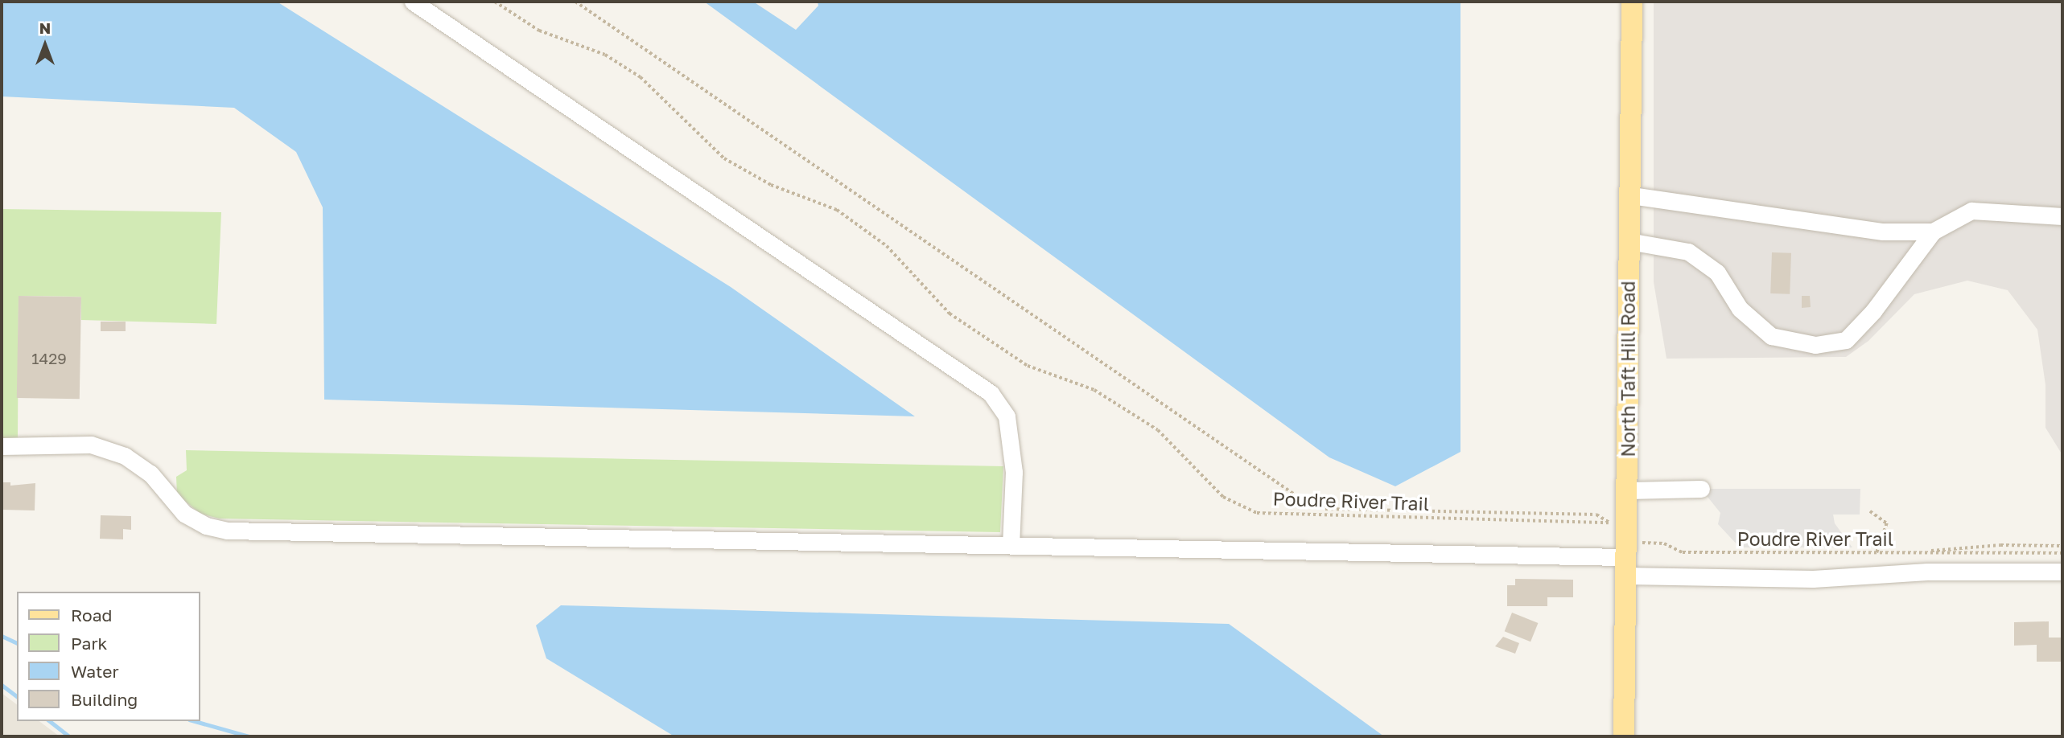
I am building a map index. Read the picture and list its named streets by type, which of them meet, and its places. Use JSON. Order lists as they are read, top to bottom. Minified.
{"streets":{"main road":["North Taft Hill Road"],"path":["Poudre River Trail"]},"crossings":[["North Taft Hill Road","Poudre River Trail"]],"house_numbers":["1429"],"legend":["Road","Park","Water","Building"],"north":"top"}
